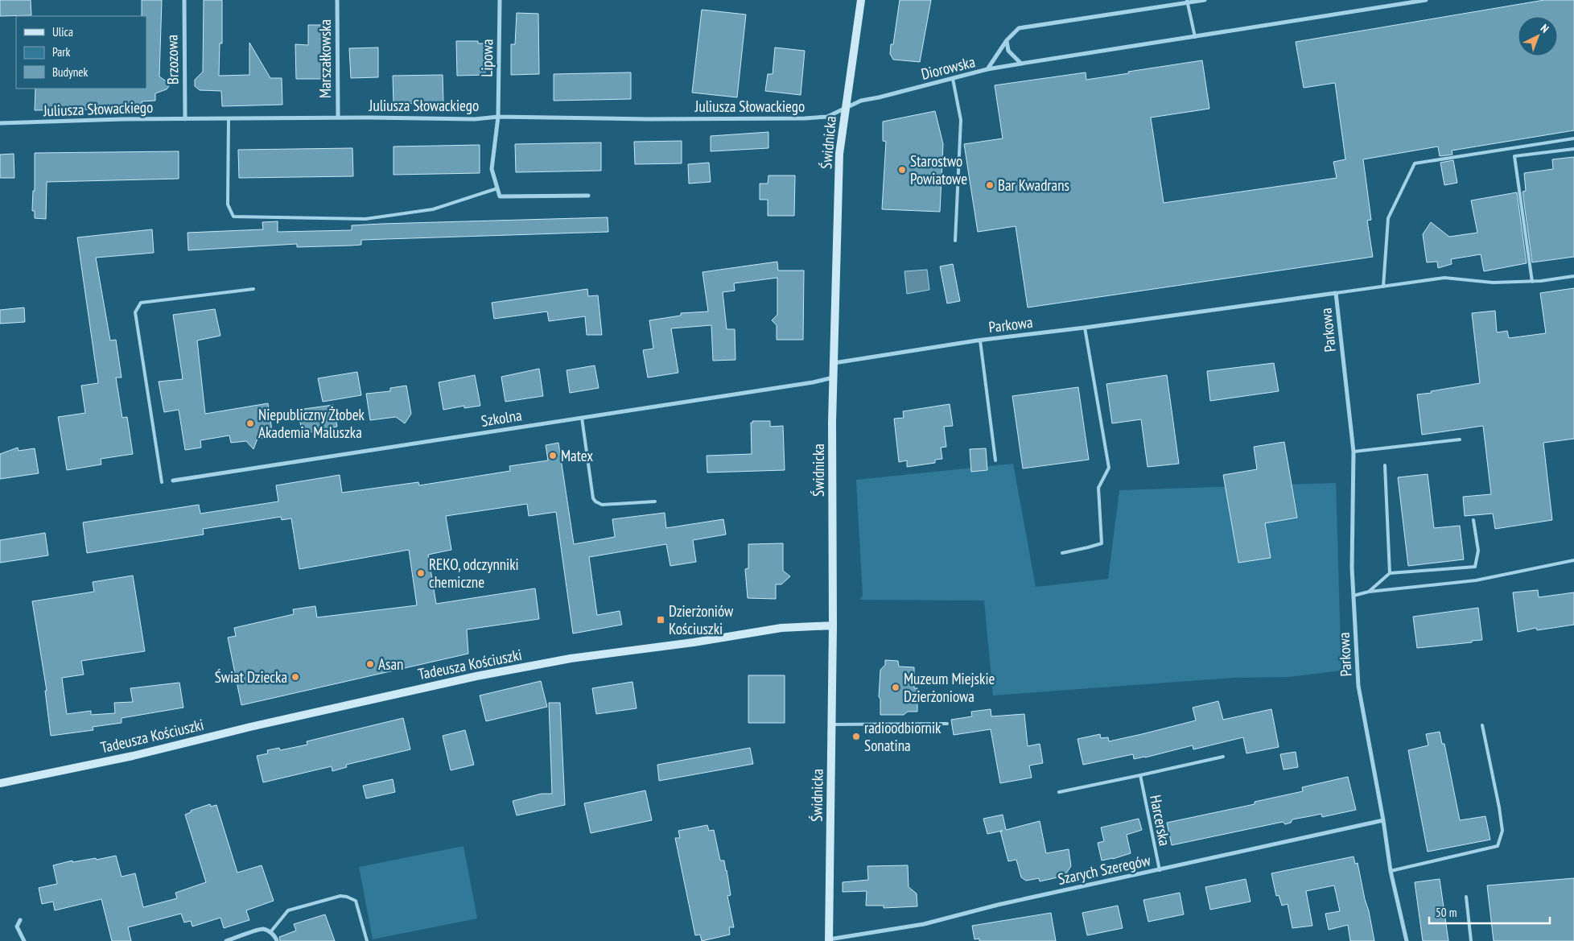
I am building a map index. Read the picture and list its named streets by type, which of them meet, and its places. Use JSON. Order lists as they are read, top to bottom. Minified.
{"streets":{"street":["Lipowa","Marszałkowska","Brzozowa","Diorowska","Juliusza Słowackiego","Świdnicka","Parkowa","Szkolna","Tadeusza Kościuszki","Szarych Szeregów"],"lane":["Harcerska"]},"crossings":[["Lipowa","Juliusza Słowackiego"],["Marszałkowska","Juliusza Słowackiego"],["Brzozowa","Juliusza Słowackiego"],["Diorowska","Juliusza Słowackiego"],["Diorowska","Świdnicka"],["Juliusza Słowackiego","Świdnicka"],["Świdnicka","Parkowa"],["Świdnicka","Szkolna"],["Świdnicka","Tadeusza Kościuszki"],["Świdnicka","Szarych Szeregów"],["Parkowa","Szarych Szeregów"],["Harcerska","Szarych Szeregów"]],"places":{"other":["Starostwo Powiatowe","Bar Kwadrans","Niepubliczny Żłobek Akademia Maluszka","Matex","REKO, odczynniki chemiczne","Asan","Świat Dziecka","Muzeum Miejskie Dzierżoniowa","radioodbiornik Sonatina"],"transit":["Dzierżoniów Kościuszki"]},"legend":["Ulica","Park","Budynek"],"scale_bar":"50 m","north":"top right"}
